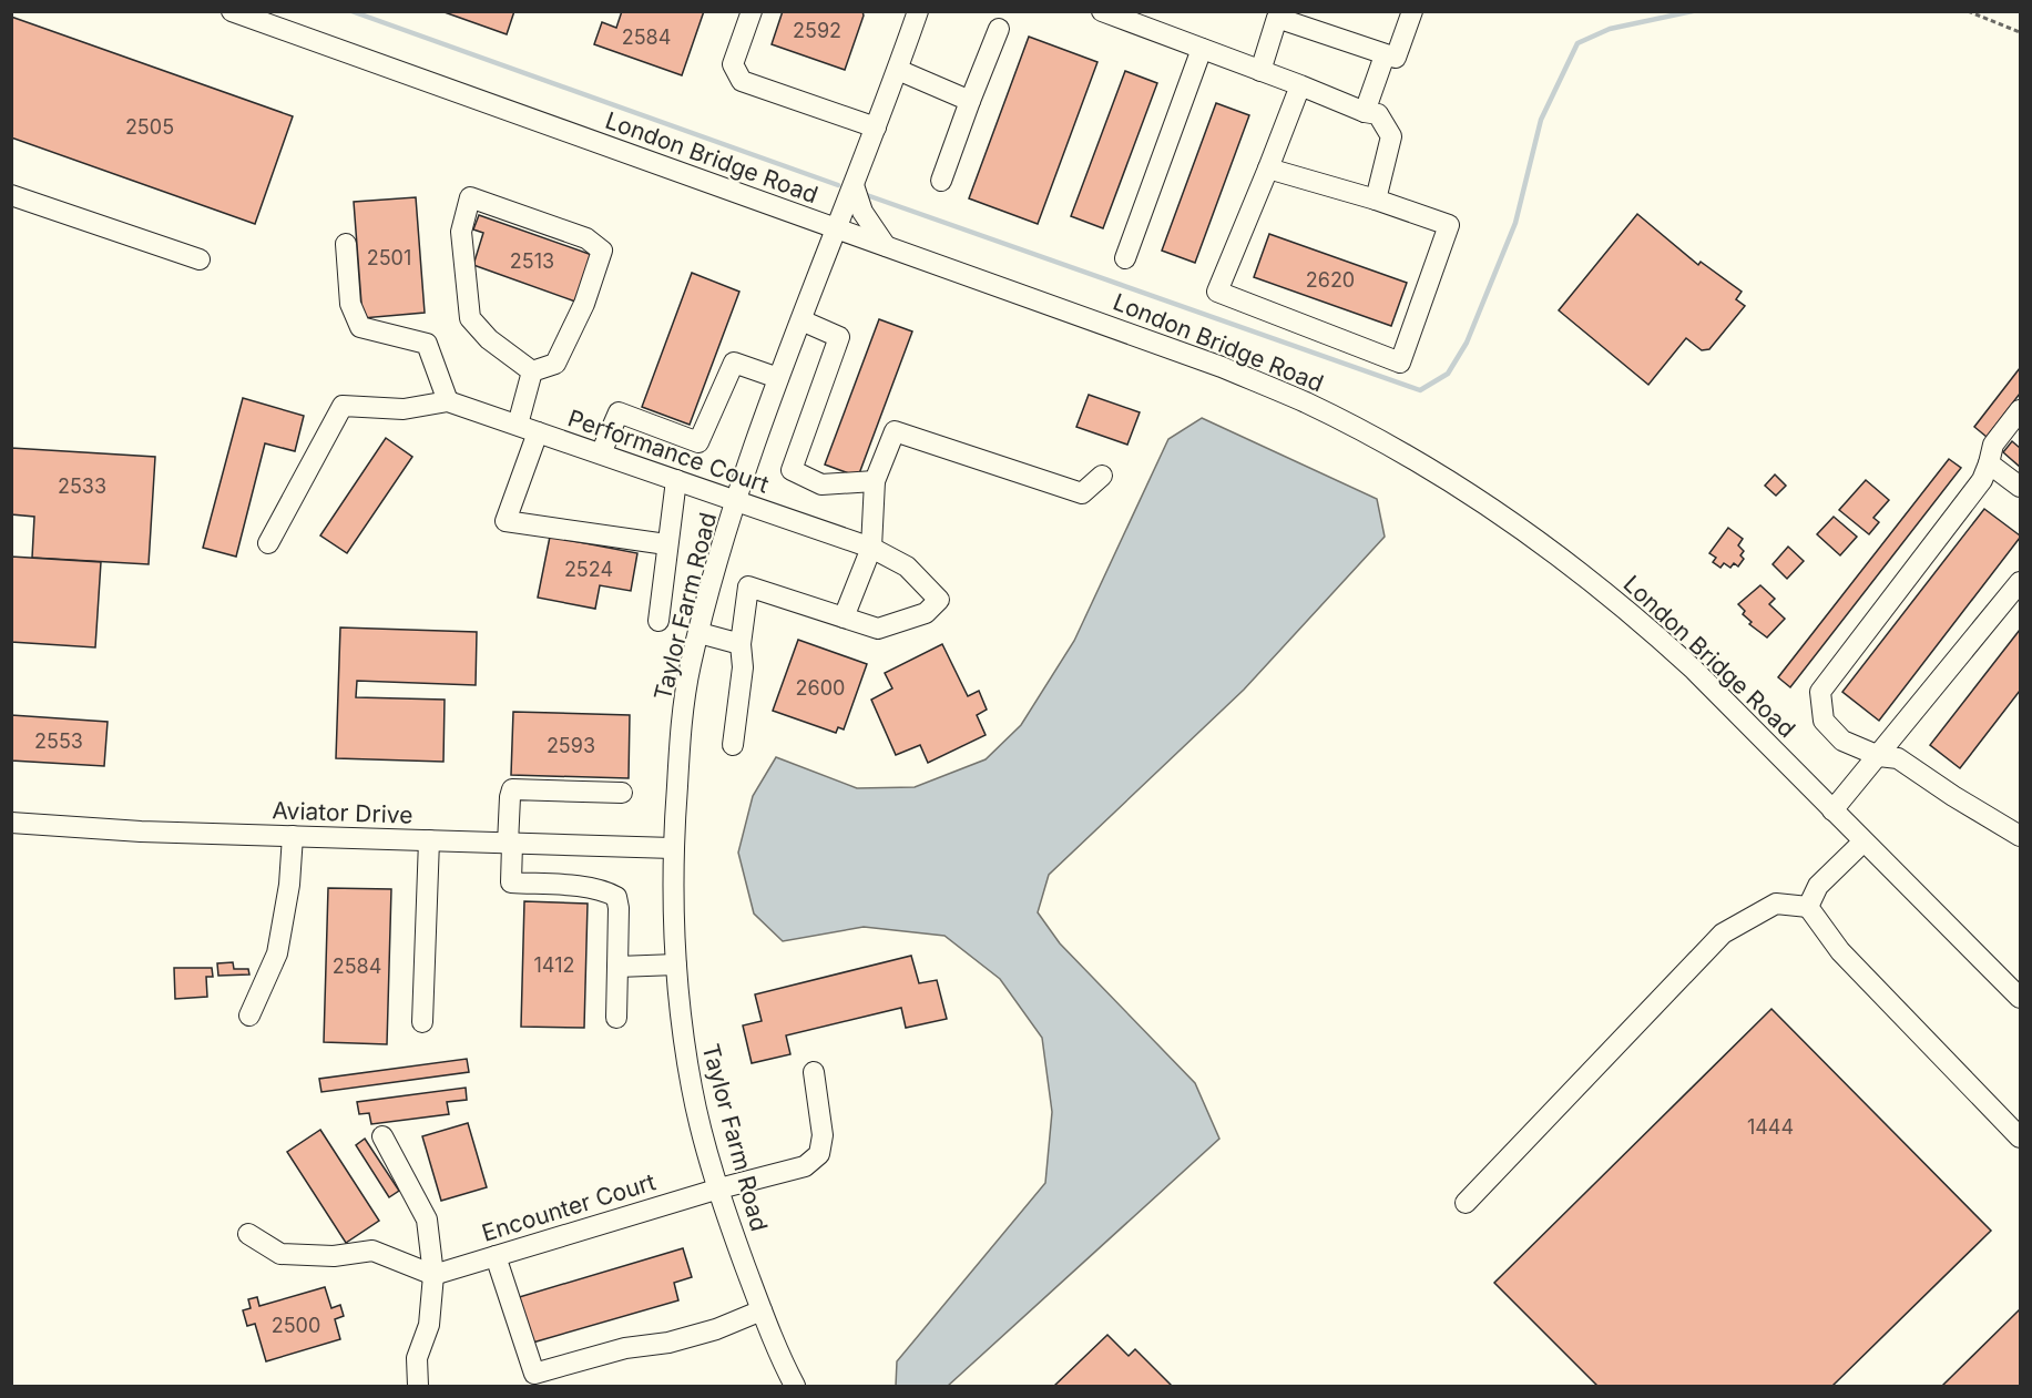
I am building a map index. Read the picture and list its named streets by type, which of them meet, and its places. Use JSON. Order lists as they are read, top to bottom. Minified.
{"streets":{"street":["London Bridge Road","Performance Court","Taylor Farm Road","Aviator Drive","Encounter Court"]},"crossings":[["London Bridge Road","Taylor Farm Road"],["Performance Court","Taylor Farm Road"],["Taylor Farm Road","Aviator Drive"],["Taylor Farm Road","Encounter Court"]],"house_numbers":["2592","2584","2505","2501","2513","2620","2533","2524","2600","2553","2593","1412","2584","1444","2500"]}
